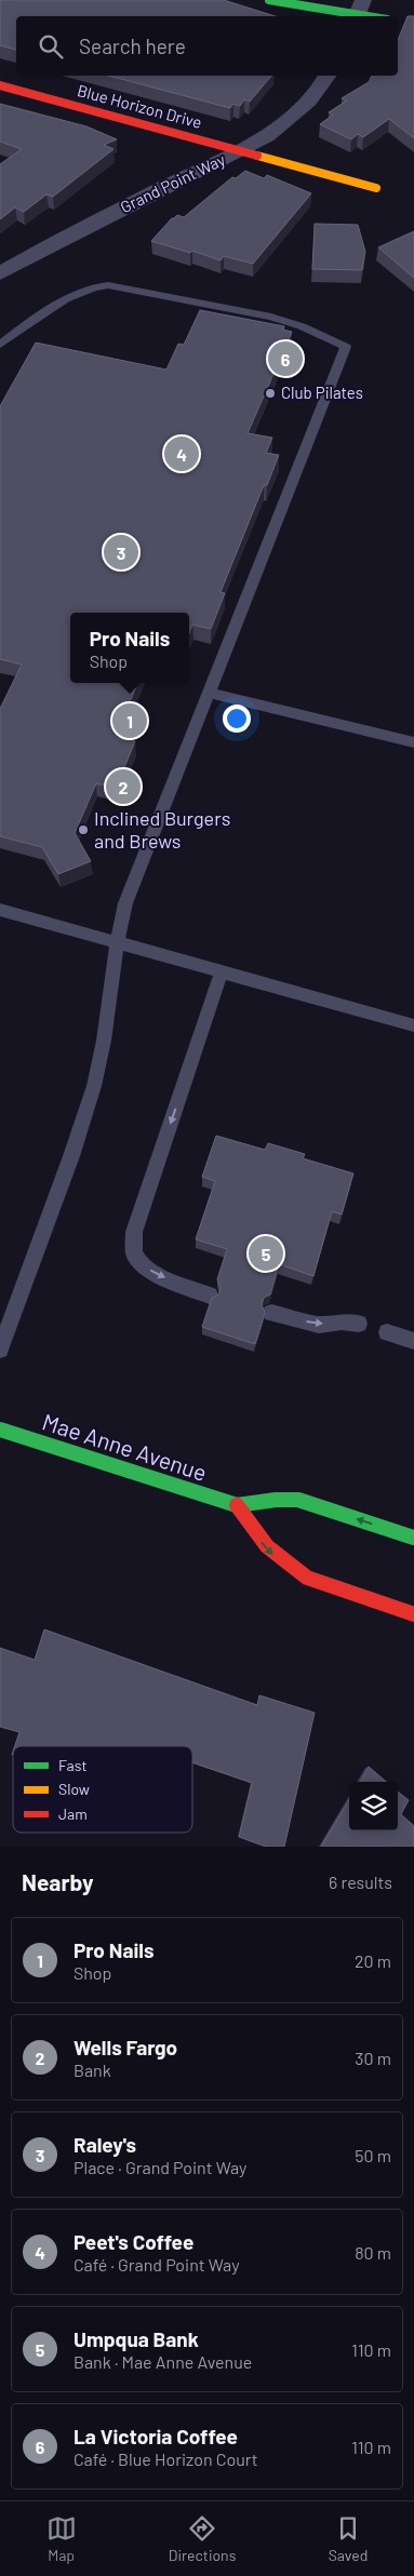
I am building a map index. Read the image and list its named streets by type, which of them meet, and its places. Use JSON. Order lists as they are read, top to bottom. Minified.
{"streets":{"street":["Blue Horizon Drive","Grand Point Way","Mae Anne Avenue"]},"crossings":[["Blue Horizon Drive","Grand Point Way"]],"one_way":["Mae Anne Avenue"],"places":["Club Pilates","Inclined Burgers and Brews"],"legend":["Fast","Slow","Jam"],"page":{"search":"Search here","pins":["6","4","3","1","2","5"],"popup":["Pro Nails","Shop"],"heading":["Nearby","6 results"],"list":[{"mark":"1","name":"Pro Nails","note":"Shop","value":"20 m"},{"mark":"2","name":"Wells Fargo","note":"Bank","value":"30 m"},{"mark":"3","name":"Raley's","note":"Place · Grand Point Way","value":"50 m"},{"mark":"4","name":"Peet's Coffee","note":"Café · Grand Point Way","value":"80 m"},{"mark":"5","name":"Umpqua Bank","note":"Bank · Mae Anne Avenue","value":"110 m"},{"mark":"6","name":"La Victoria Coffee","note":"Café · Blue Horizon Court","value":"110 m"}],"nav":["Map","Directions","Saved"]}}
